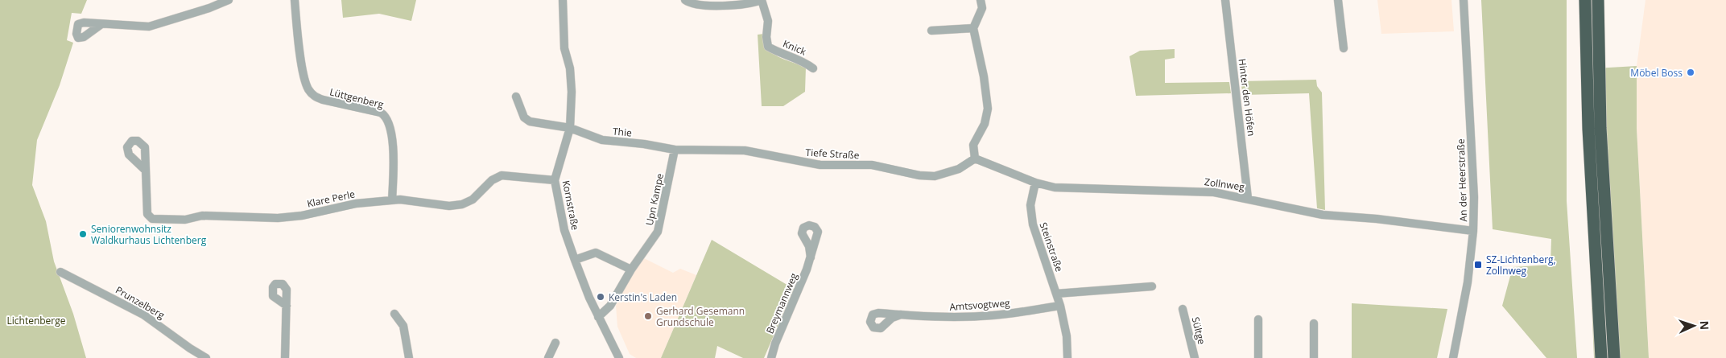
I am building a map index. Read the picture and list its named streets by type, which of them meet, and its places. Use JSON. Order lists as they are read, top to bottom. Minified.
{"streets":{"street":["Knick","Hinter den Höfen","Lüttgenberg","Thie","Tiefe Straße","An der Heerstraße","Zollnweg","Klare Perle","Upn Kampe","Kornstraße","Steinstraße","Prunzelberg","Breymannweg","Amtsvogtweg","Sültge"]},"crossings":[["Hinter den Höfen","Zollnweg"],["Lüttgenberg","Klare Perle"],["Thie","Tiefe Straße"],["Thie","Upn Kampe"],["Thie","Kornstraße"],["Tiefe Straße","Zollnweg"],["Tiefe Straße","Upn Kampe"],["An der Heerstraße","Zollnweg"],["Zollnweg","Steinstraße"],["Klare Perle","Kornstraße"],["Upn Kampe","Kornstraße"],["Steinstraße","Amtsvogtweg"]],"parks":["Lichtenberge"],"places":{"other":["Möbel Boss","Seniorenwohnsitz Waldkurhaus Lichtenberg","Kerstin's Laden","Gerhard Gesemann Grundschule"],"transit":["SZ-Lichtenberg, Zollnweg"]},"north":"right"}
